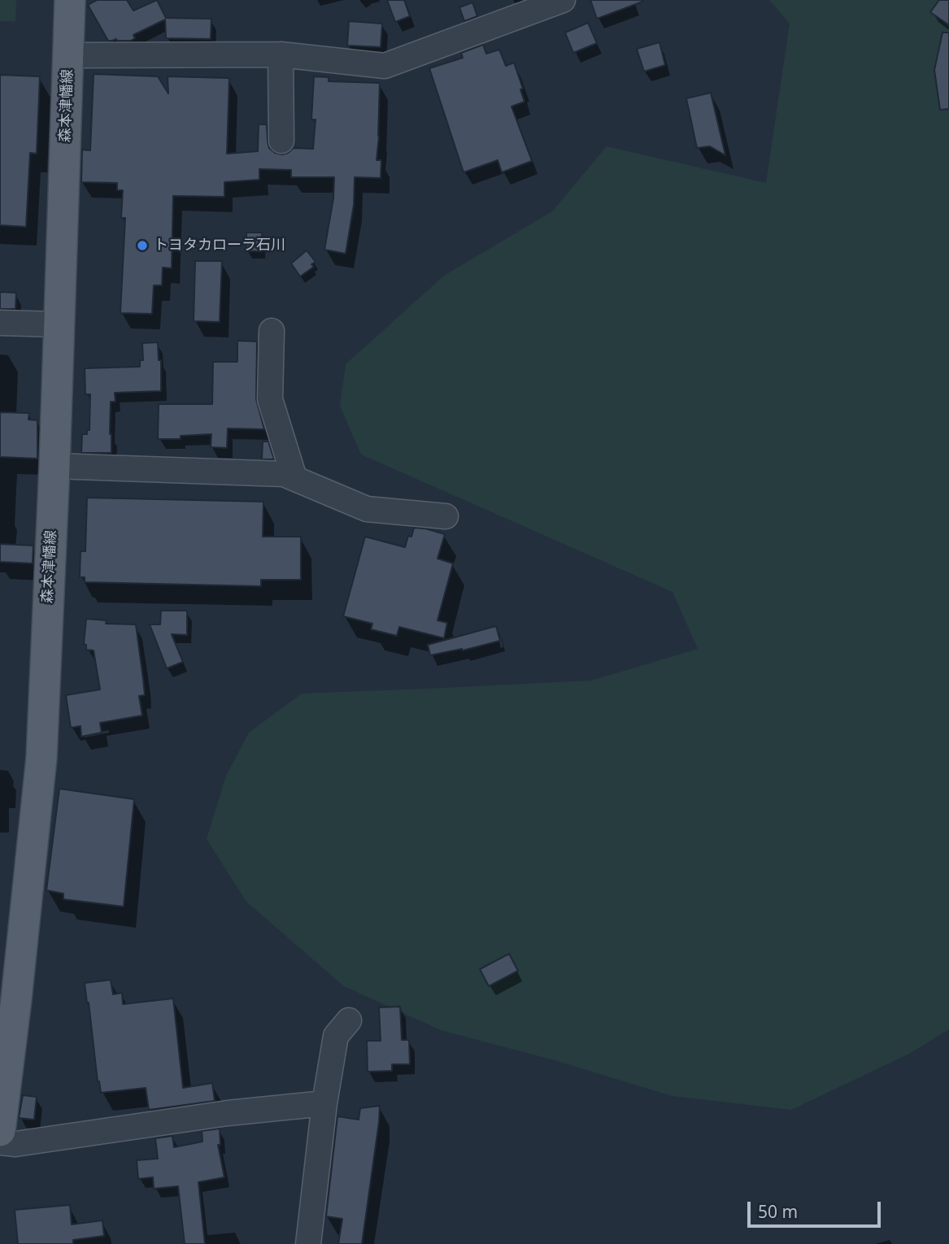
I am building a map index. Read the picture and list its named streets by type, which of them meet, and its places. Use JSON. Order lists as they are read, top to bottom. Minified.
{"streets":{"main road":["森本津幡線"]},"places":["トヨタカローラ石川"],"scale_bar":"50 m"}
